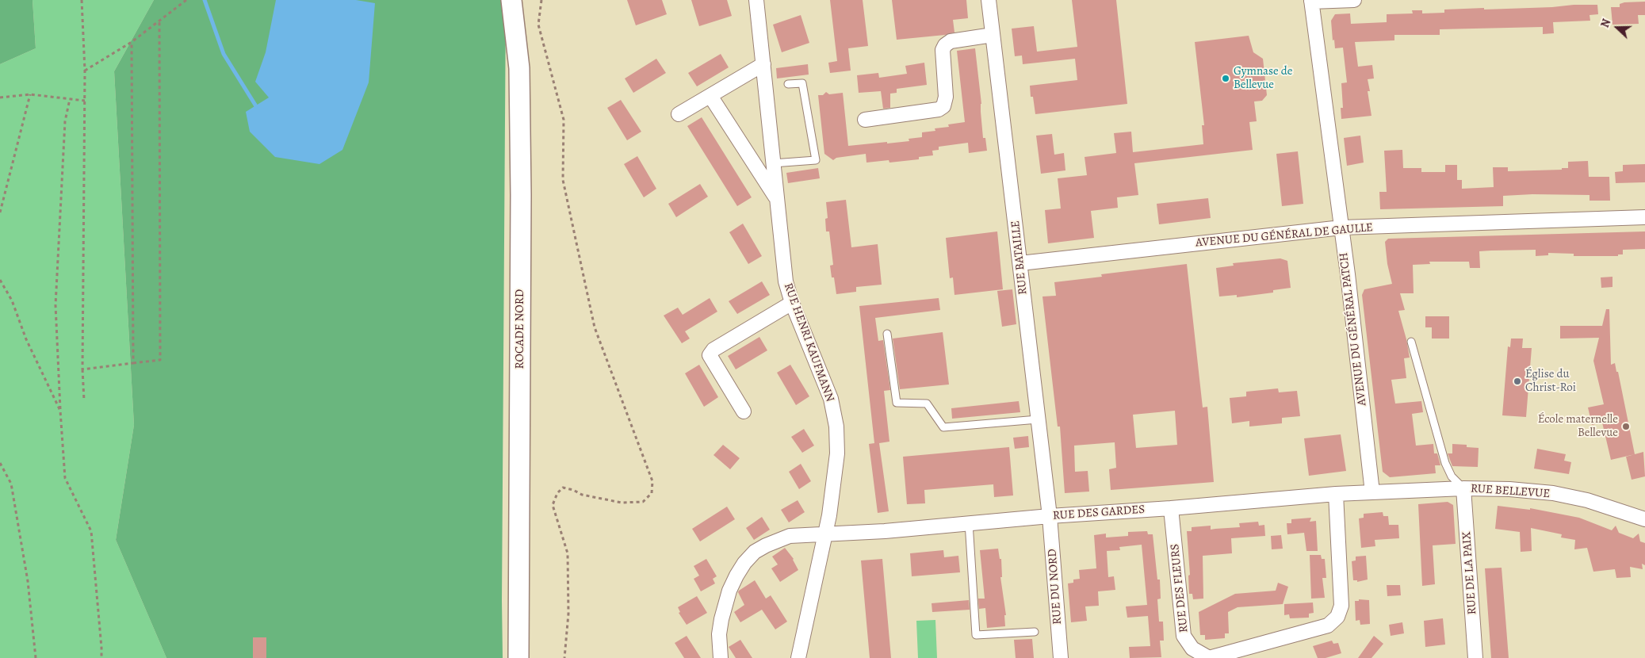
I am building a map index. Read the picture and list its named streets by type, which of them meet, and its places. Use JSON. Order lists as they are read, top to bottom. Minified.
{"streets":{"main road":["ROCADE NORD"],"street":["AVENUE DU GÉNÉRAL DE GAULLE","RUE BATAILLE","AVENUE DU GÉNÉRAL PATCH","RUE HENRI KAUFMANN","RUE BELLEVUE","RUE DES GARDES","RUE DE LA PAIX","RUE DU NORD","RUE DES FLEURS"]},"crossings":[["AVENUE DU GÉNÉRAL DE GAULLE","RUE BATAILLE"],["AVENUE DU GÉNÉRAL DE GAULLE","AVENUE DU GÉNÉRAL PATCH"],["RUE BATAILLE","RUE DES GARDES"],["RUE BATAILLE","RUE DU NORD"],["AVENUE DU GÉNÉRAL PATCH","RUE BELLEVUE"],["AVENUE DU GÉNÉRAL PATCH","RUE DES GARDES"],["RUE HENRI KAUFMANN","RUE DES GARDES"],["RUE BELLEVUE","RUE DES GARDES"],["RUE BELLEVUE","RUE DE LA PAIX"],["RUE DES GARDES","RUE DU NORD"],["RUE DES GARDES","RUE DES FLEURS"]],"places":["Gymnase de Bellevue","Église du Christ-Roi","École maternelle Bellevue"],"north":"left"}
